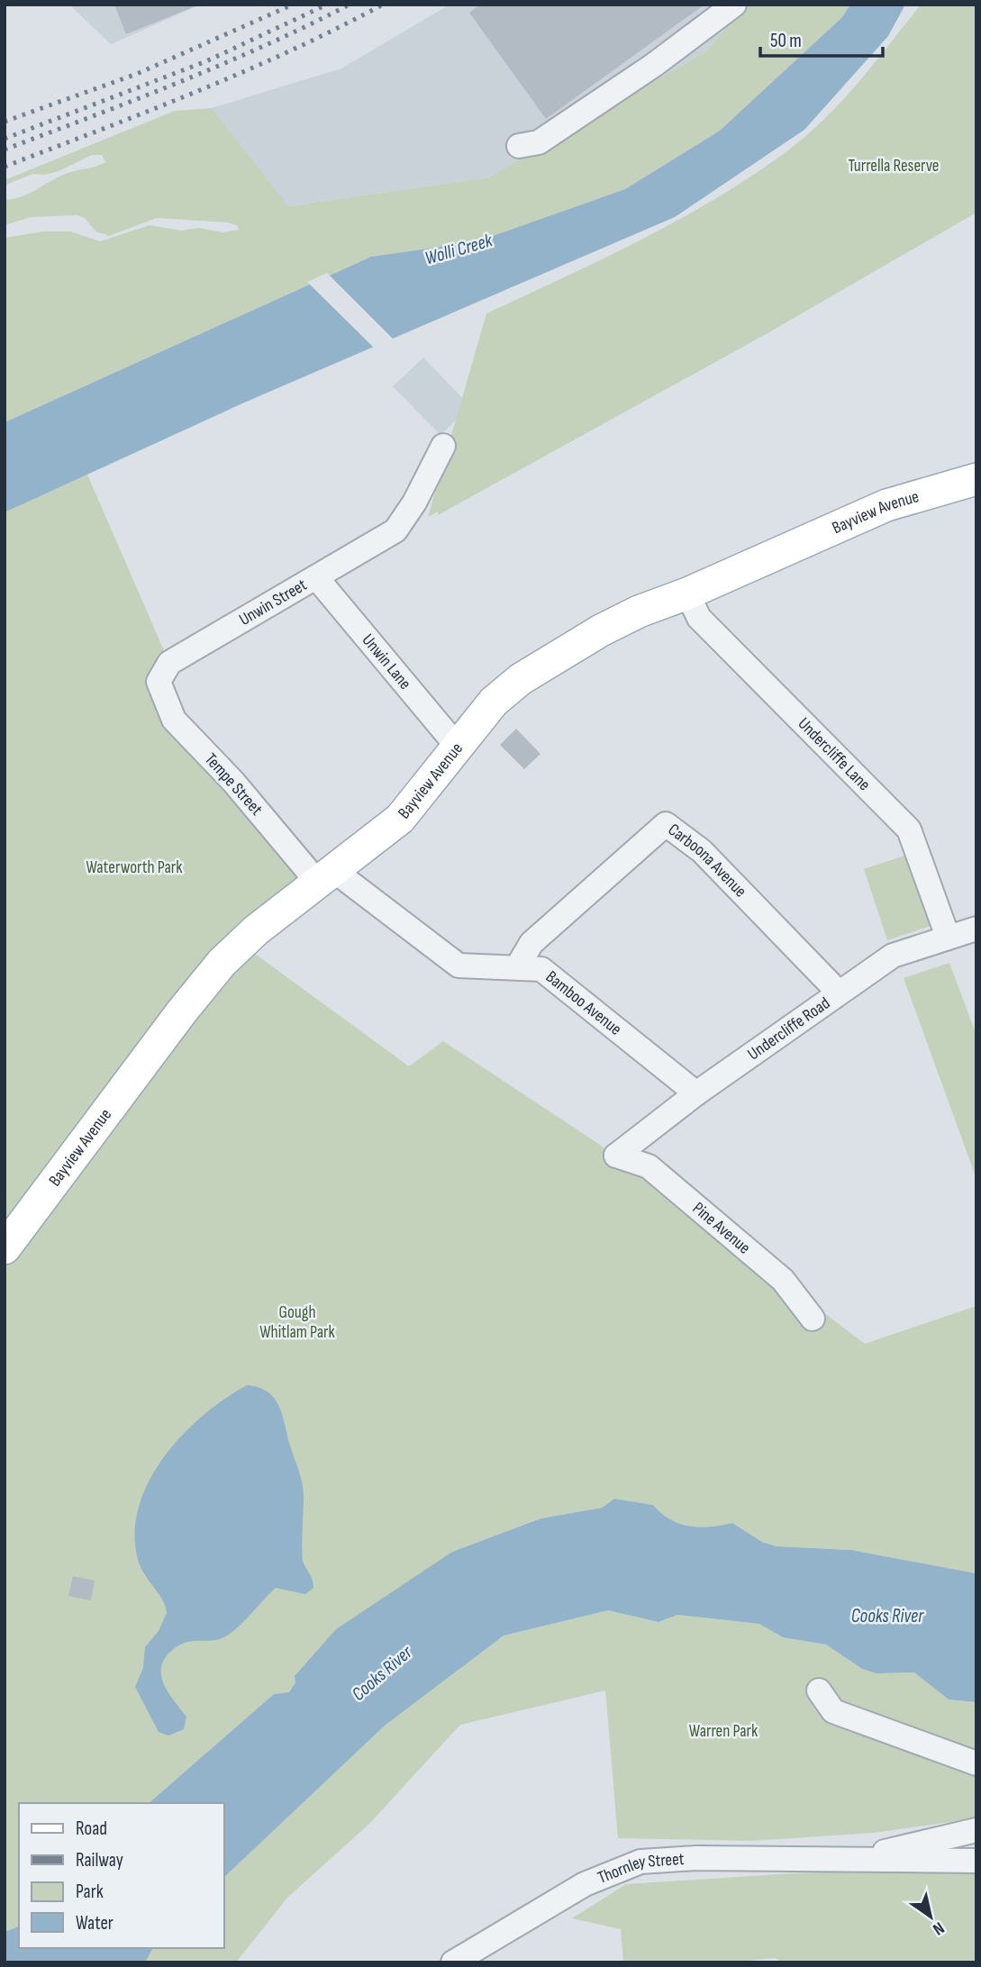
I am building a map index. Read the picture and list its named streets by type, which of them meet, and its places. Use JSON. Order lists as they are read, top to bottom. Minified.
{"streets":{"main road":["Bayview Avenue"],"street":["Unwin Street","Unwin Lane","Undercliffe Lane","Tempe Street","Carboona Avenue","Bamboo Avenue","Undercliffe Road","Pine Avenue","Thornley Street"]},"crossings":[["Bayview Avenue","Unwin Lane"],["Bayview Avenue","Undercliffe Lane"],["Bayview Avenue","Tempe Street"],["Bayview Avenue","Bamboo Avenue"],["Unwin Street","Unwin Lane"],["Unwin Street","Tempe Street"],["Undercliffe Lane","Undercliffe Road"],["Tempe Street","Bamboo Avenue"],["Carboona Avenue","Bamboo Avenue"],["Carboona Avenue","Undercliffe Road"],["Bamboo Avenue","Undercliffe Road"],["Undercliffe Road","Pine Avenue"]],"water":["Wolli Creek","Cooks River"],"parks":["Turrella Reserve","Waterworth Park","Gough Whitlam Park","Warren Park"],"legend":["Road","Railway","Park","Water"],"scale_bar":"50 m","north":"bottom right"}
